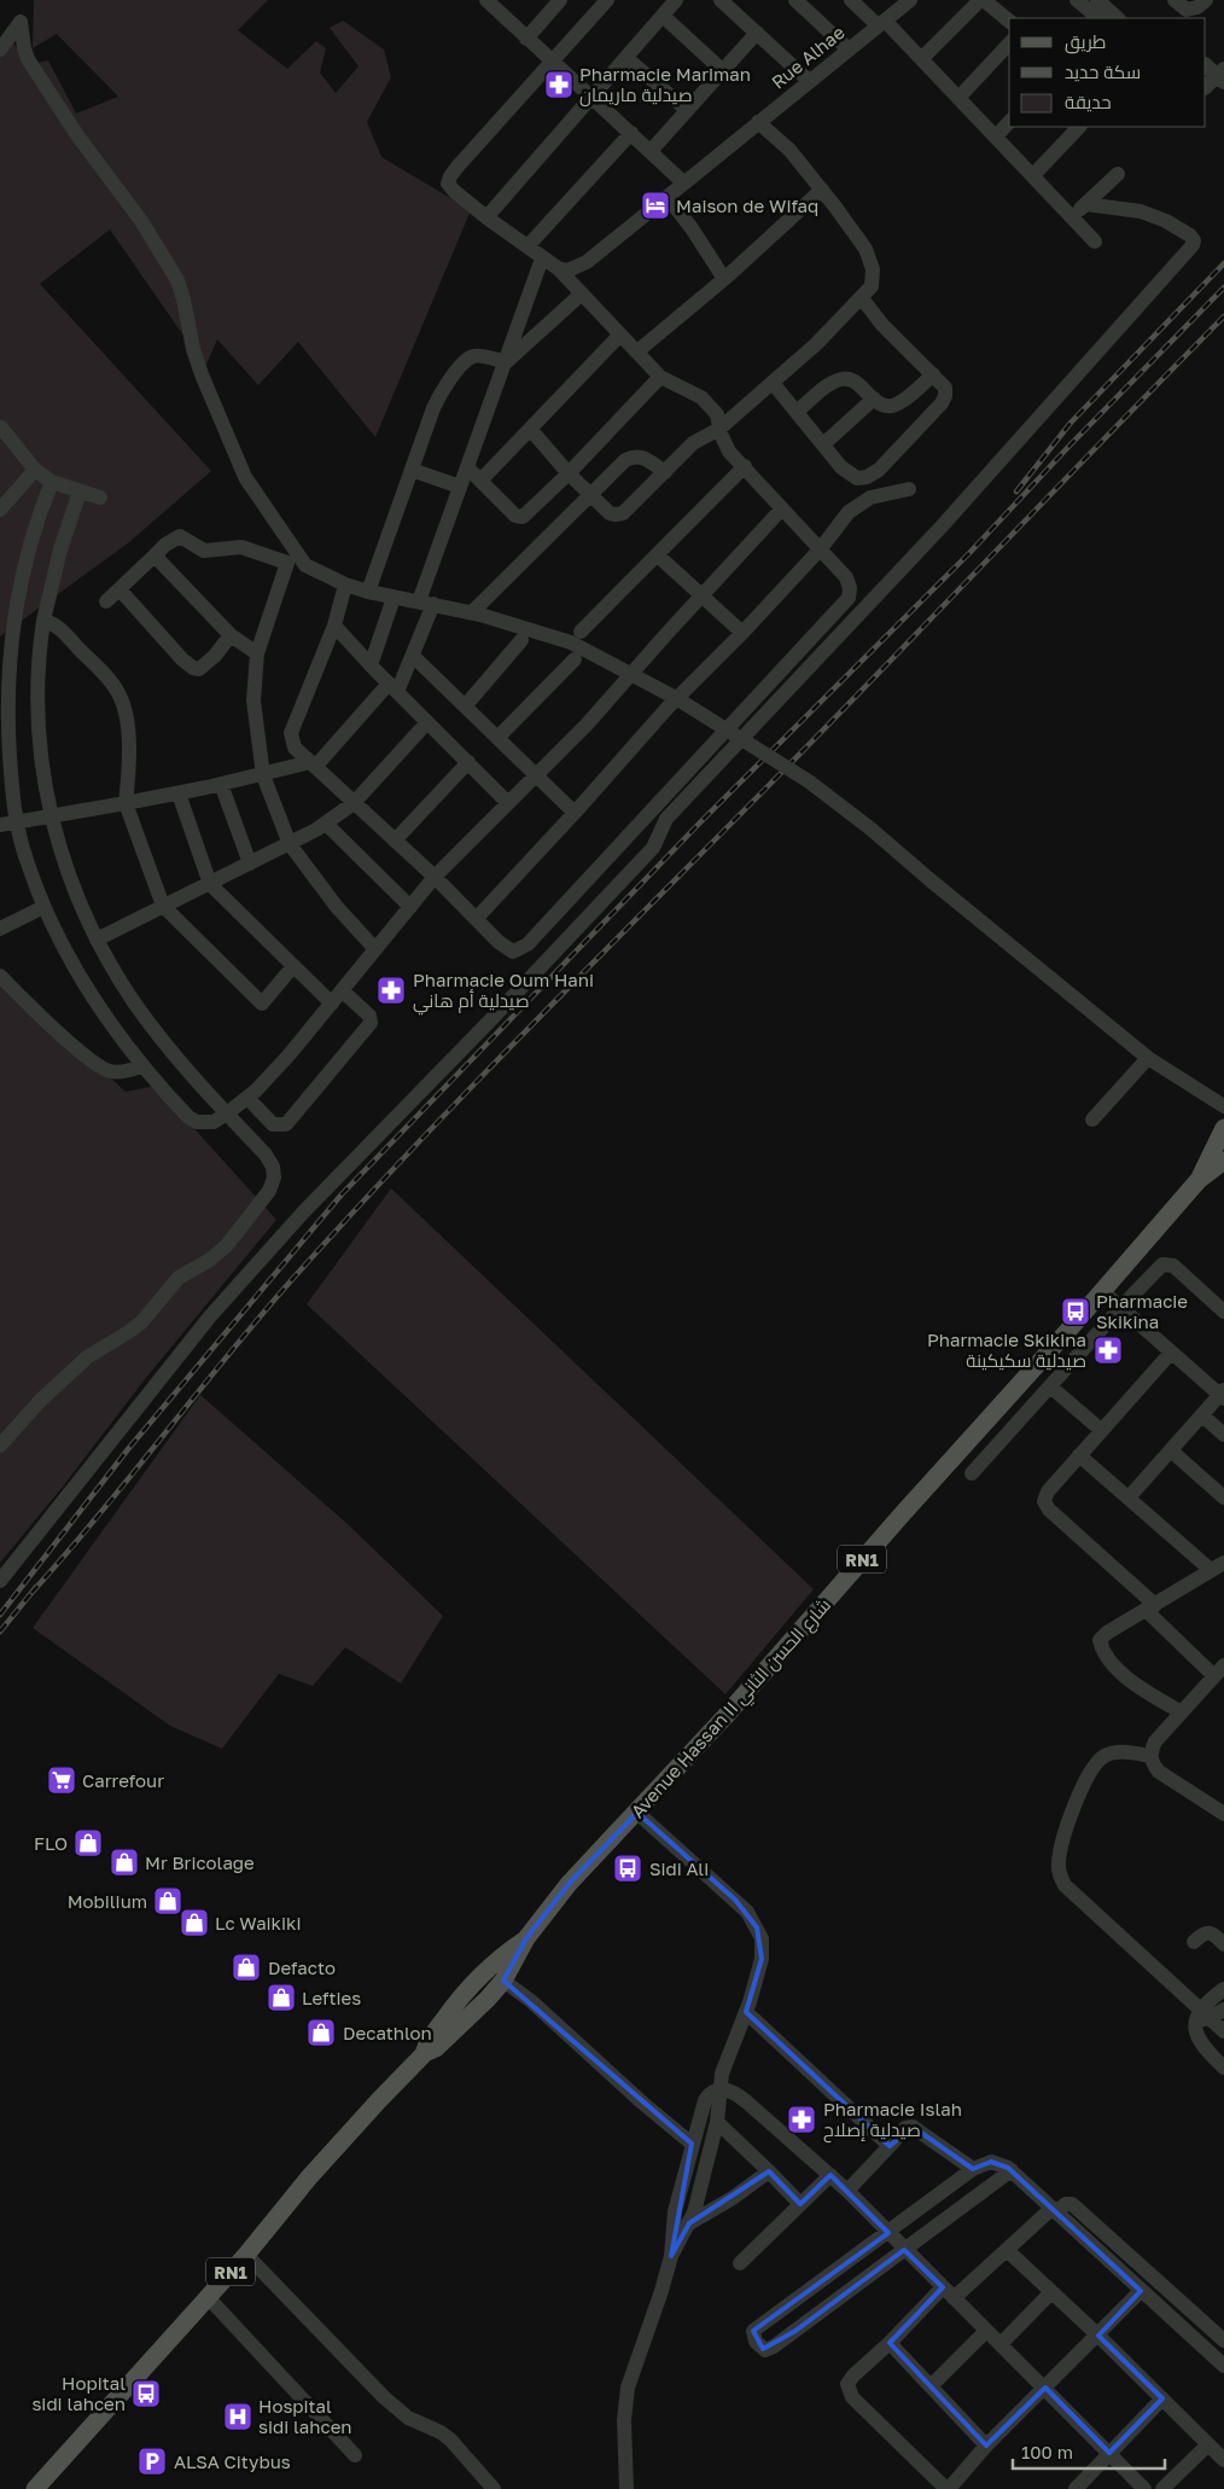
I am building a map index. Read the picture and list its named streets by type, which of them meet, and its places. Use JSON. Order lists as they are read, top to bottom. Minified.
{"streets":{"main road":["RN1","Avenue Hassan II شارع الحسن الثاني"],"street":["Rue Alhae"]},"crossings":[["RN1","Avenue Hassan II شارع الحسن الثاني"]],"places":{"pharmacy":["Pharmacie Mariman صيدلية ماريمان","Pharmacie Oum Hani صيدلية أم هاني","Pharmacie Skikina صيدلية سكيكينة","Pharmacie Islah صيدلية إصلاح"],"hotel":["Maison de Wifaq"],"bus stop":["Pharmacie Skikina","Sidi Ali","Hopital sidi lahcen"],"supermarket":["Carrefour"],"shop":["FLO","Mr Bricolage","Mobilium","Lc Waikiki","Defacto","Lefties","Decathlon"],"hospital":["Hospital sidi lahcen"],"parking":["ALSA Citybus"]},"legend":["طريق","سكة حديد","حديقة"],"scale_bar":"100 m"}
